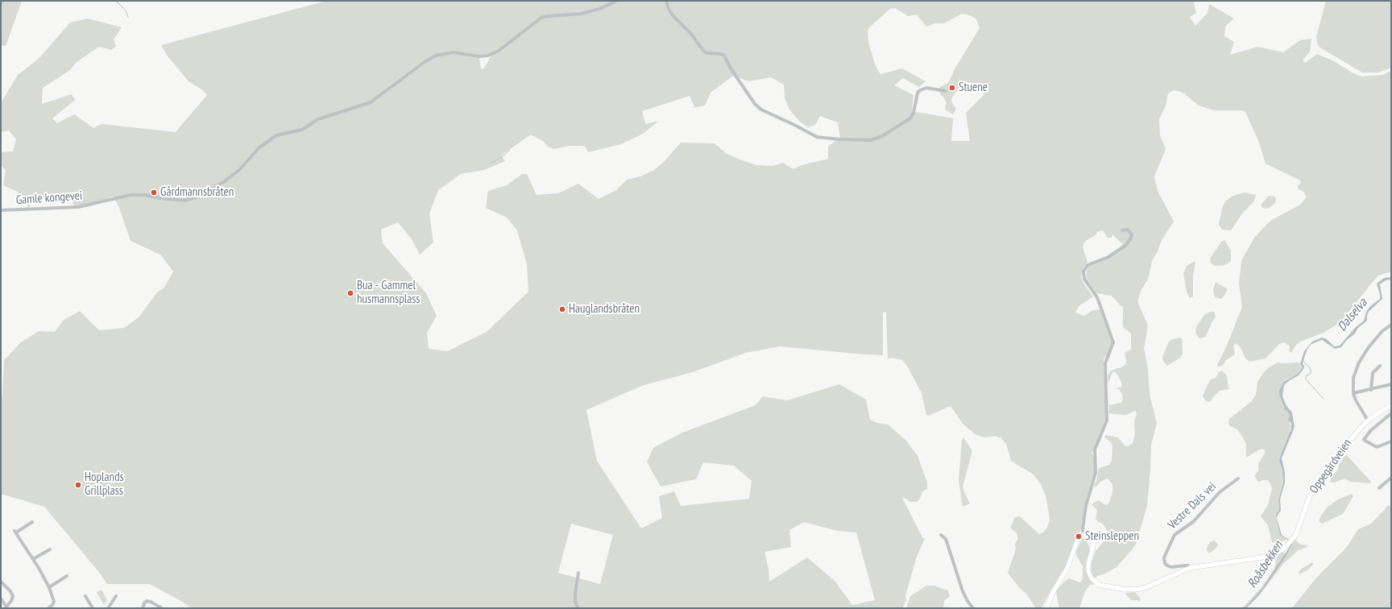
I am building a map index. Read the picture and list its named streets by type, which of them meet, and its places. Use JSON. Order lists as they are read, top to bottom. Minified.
{"streets":{"main road":["Oppegårdveien"],"street":["Gamle kongevei","Vestre Dals vei"]},"crossings":[["Oppegårdveien","Vestre Dals vei"]],"water":["Dalselva","Roåsbekken"],"places":["Stuene","Gårdmannsbråten","Bua - Gammel husmannsplass","Hauglandsbråten","Hoplands Grillplass","Steinsleppen"]}
